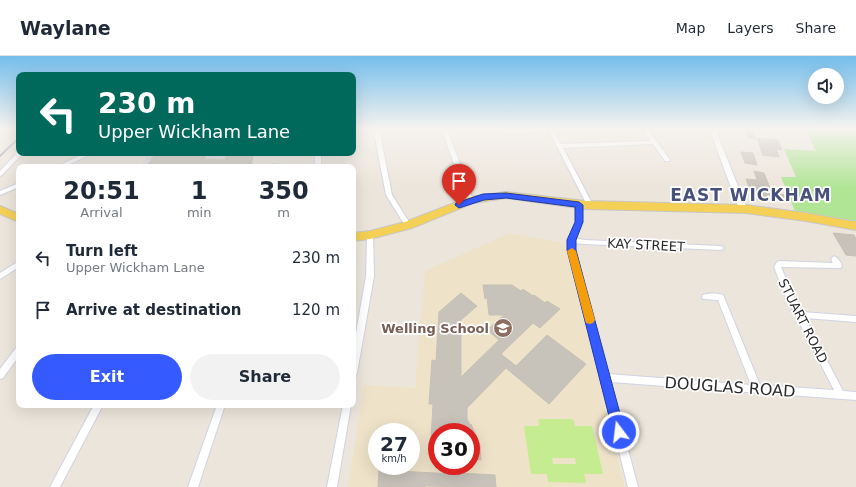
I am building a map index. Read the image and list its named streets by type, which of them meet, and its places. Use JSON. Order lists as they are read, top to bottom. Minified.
{"streets":{"street":["KAY STREET","STUART ROAD","DOUGLAS ROAD"]},"crossings":[["STUART ROAD","DOUGLAS ROAD"]],"districts":["EAST WICKHAM"],"places":{"school or university":["Welling School"]},"page":{"header":"Waylane","nav":["Map","Layers","Share"],"turn":["230 m","Upper Wickham Lane"],"eta":["20:51","Arrival","1","min","350","m"],"list":[{"name":"Turn left","note":"Upper Wickham Lane","value":"230 m"},{"name":"Arrive at destination","value":"120 m"}],"buttons":["Exit","Share"],"speed":"27 km/h","limit":"30"}}
